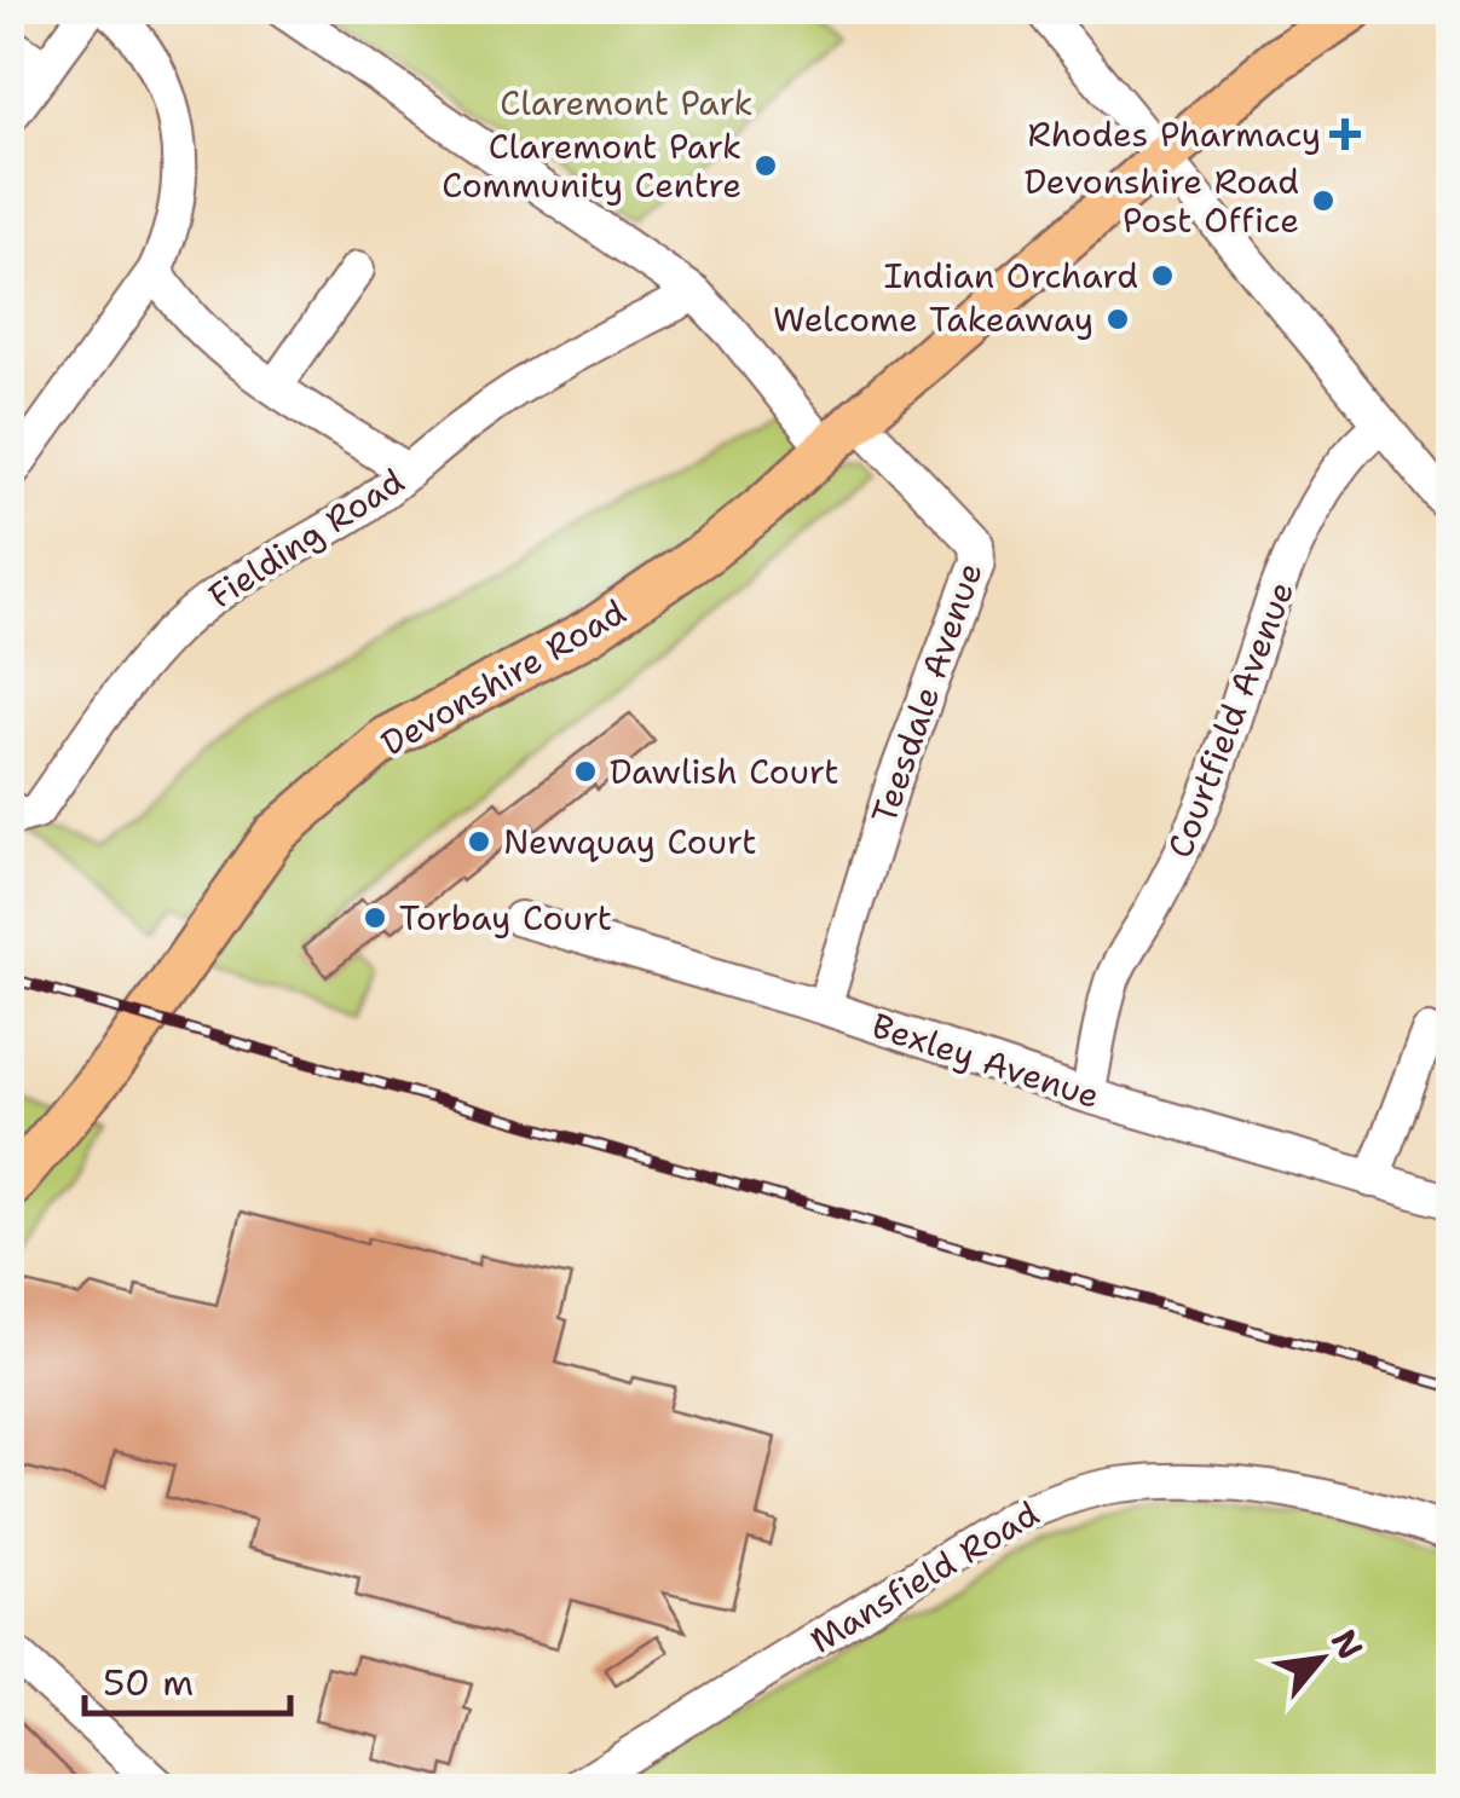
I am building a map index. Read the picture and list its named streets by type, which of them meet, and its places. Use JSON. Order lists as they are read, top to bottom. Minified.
{"streets":{"main road":["Devonshire Road"],"street":["Fielding Road","Teesdale Avenue","Courtfield Avenue","Bexley Avenue","Mansfield Road"]},"crossings":[["Devonshire Road","Teesdale Avenue"],["Teesdale Avenue","Bexley Avenue"],["Courtfield Avenue","Bexley Avenue"]],"parks":["Claremont Park"],"places":{"health":["Rhodes Pharmacy"],"other":["Claremont Park Community Centre","Devonshire Road Post Office","Indian Orchard","Welcome Takeaway","Dawlish Court","Newquay Court","Torbay Court"]},"scale_bar":"50 m","north":"top right"}
